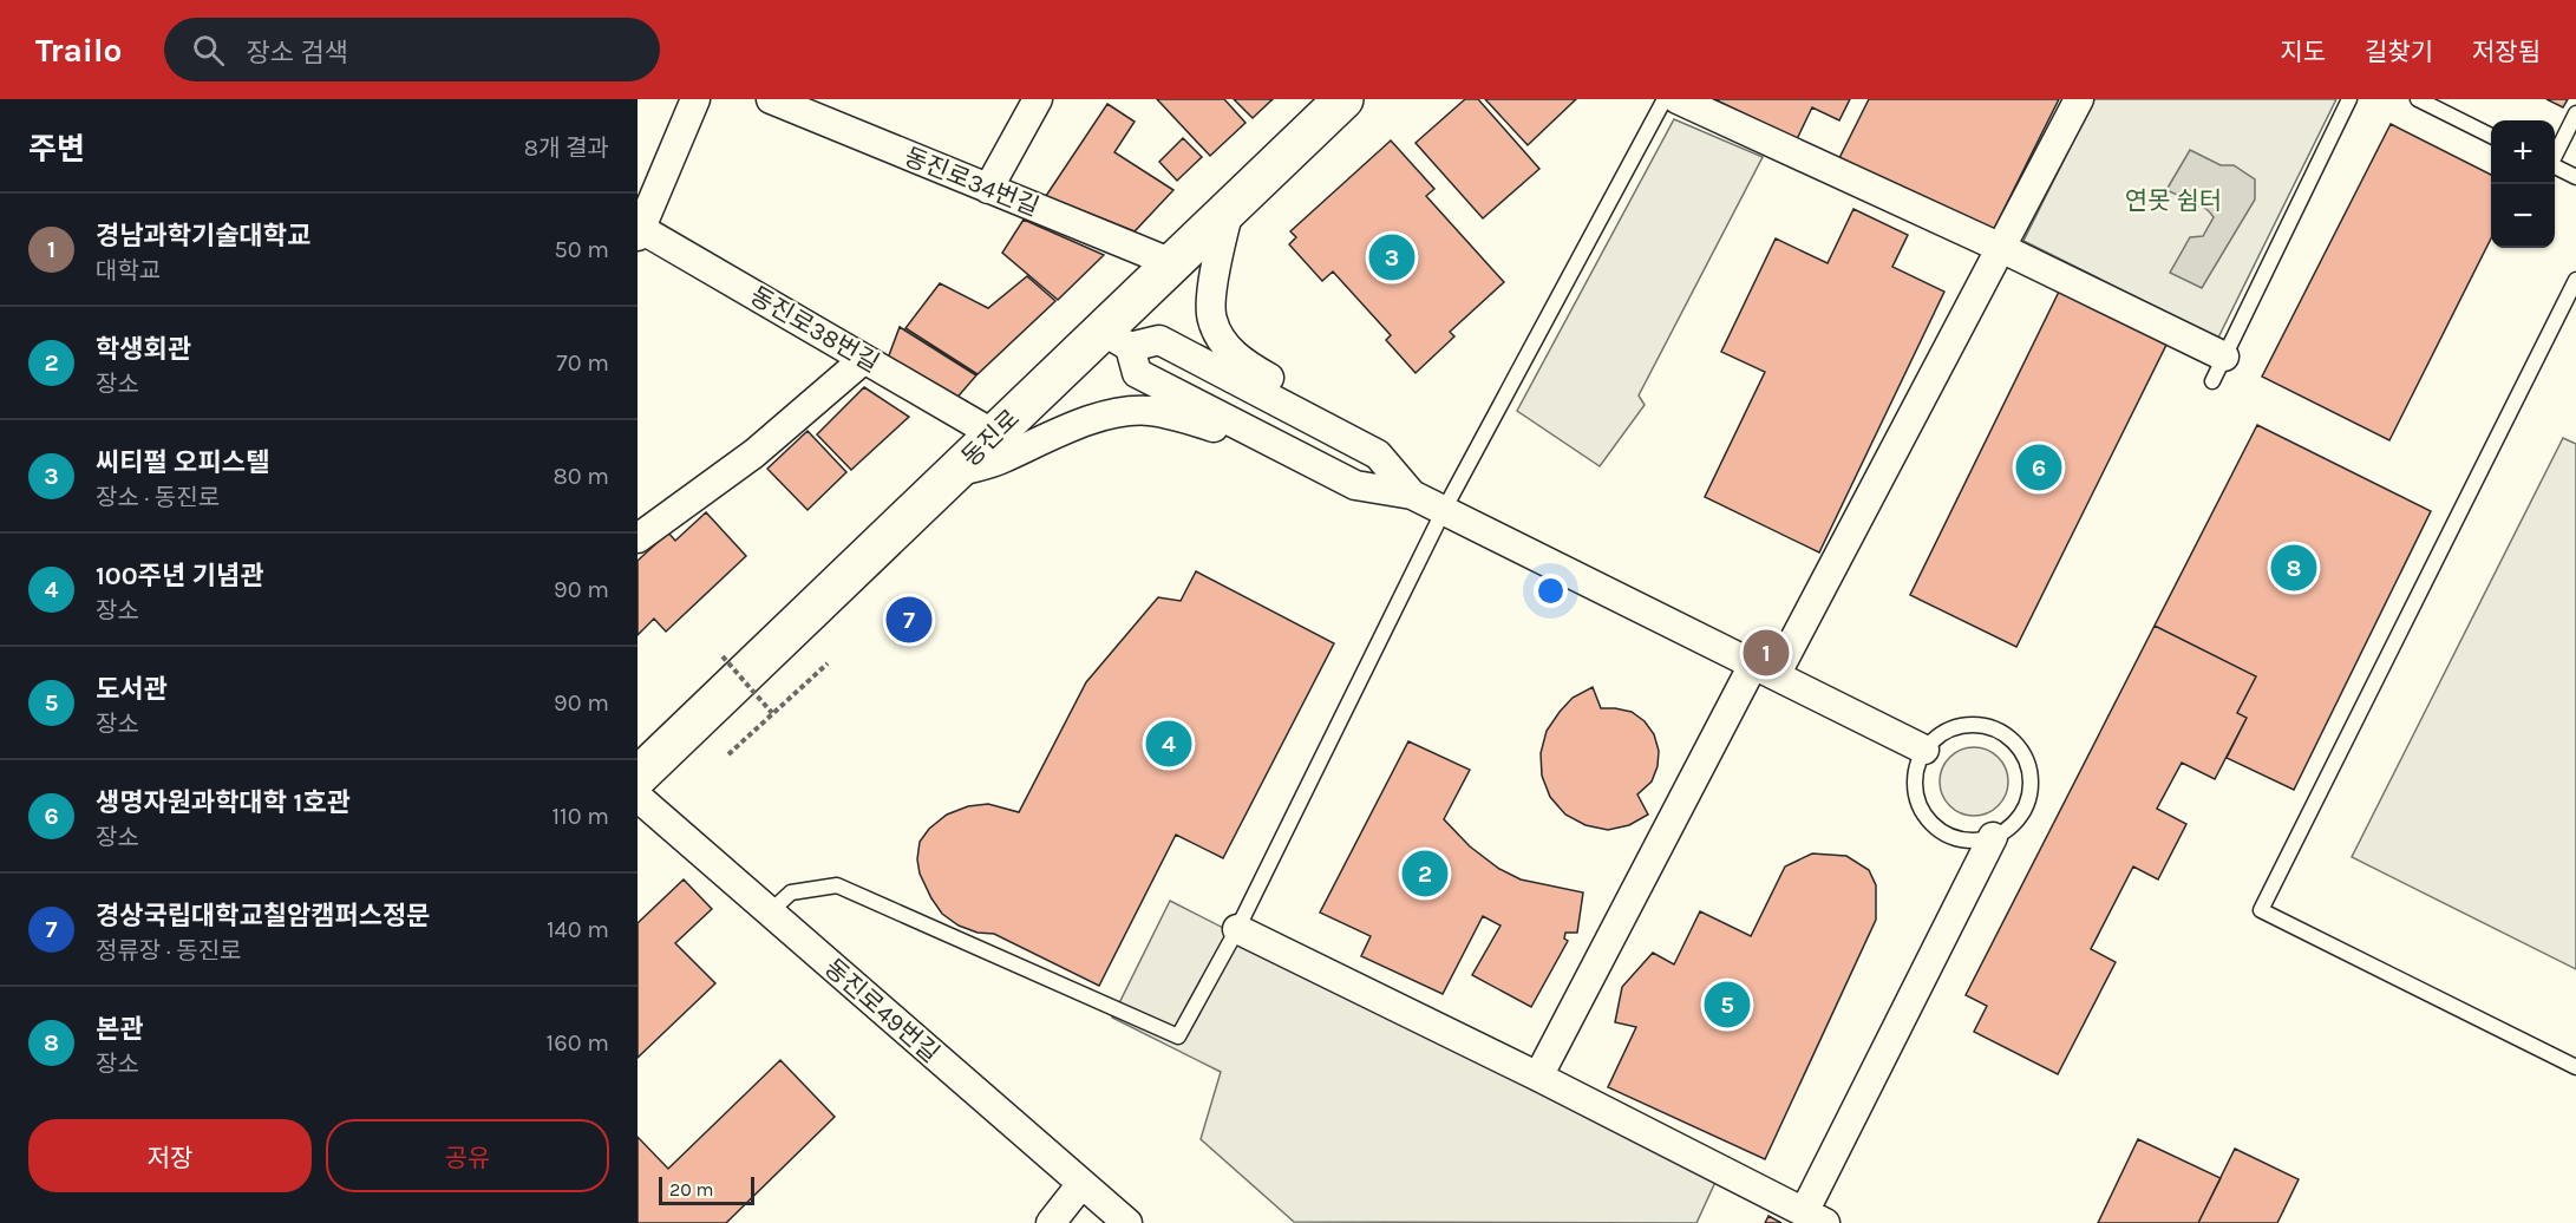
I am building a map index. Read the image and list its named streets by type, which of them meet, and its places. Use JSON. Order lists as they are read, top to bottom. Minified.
{"streets":{"street":["동진로34번길","동진로38번길","동진로","동진로49번길"]},"crossings":[["동진로34번길","동진로"],["동진로38번길","동진로"]],"parks":["연못 쉼터"],"scale_bar":"20 m","page":{"header":"Trailo","search":"장소 검색","nav":["지도","길찾기","저장됨"],"heading":["주변","8개 결과"],"map_buttons":["+","−"],"list":[{"mark":"1","name":"경남과학기술대학교","note":"대학교","value":"50 m"},{"mark":"2","name":"학생회관","note":"장소","value":"70 m"},{"mark":"3","name":"씨티펄 오피스텔","note":"장소 · 동진로","value":"80 m"},{"mark":"4","name":"100주년 기념관","note":"장소","value":"90 m"},{"mark":"5","name":"도서관","note":"장소","value":"90 m"},{"mark":"6","name":"생명자원과학대학 1호관","note":"장소","value":"110 m"},{"mark":"7","name":"경상국립대학교칠암캠퍼스정문","note":"정류장 · 동진로","value":"140 m"},{"mark":"8","name":"본관","note":"장소","value":"160 m"}],"pins":["3","6","8","7","1","4","2","5"],"buttons":["저장","공유"],"scale":"20 m"}}
